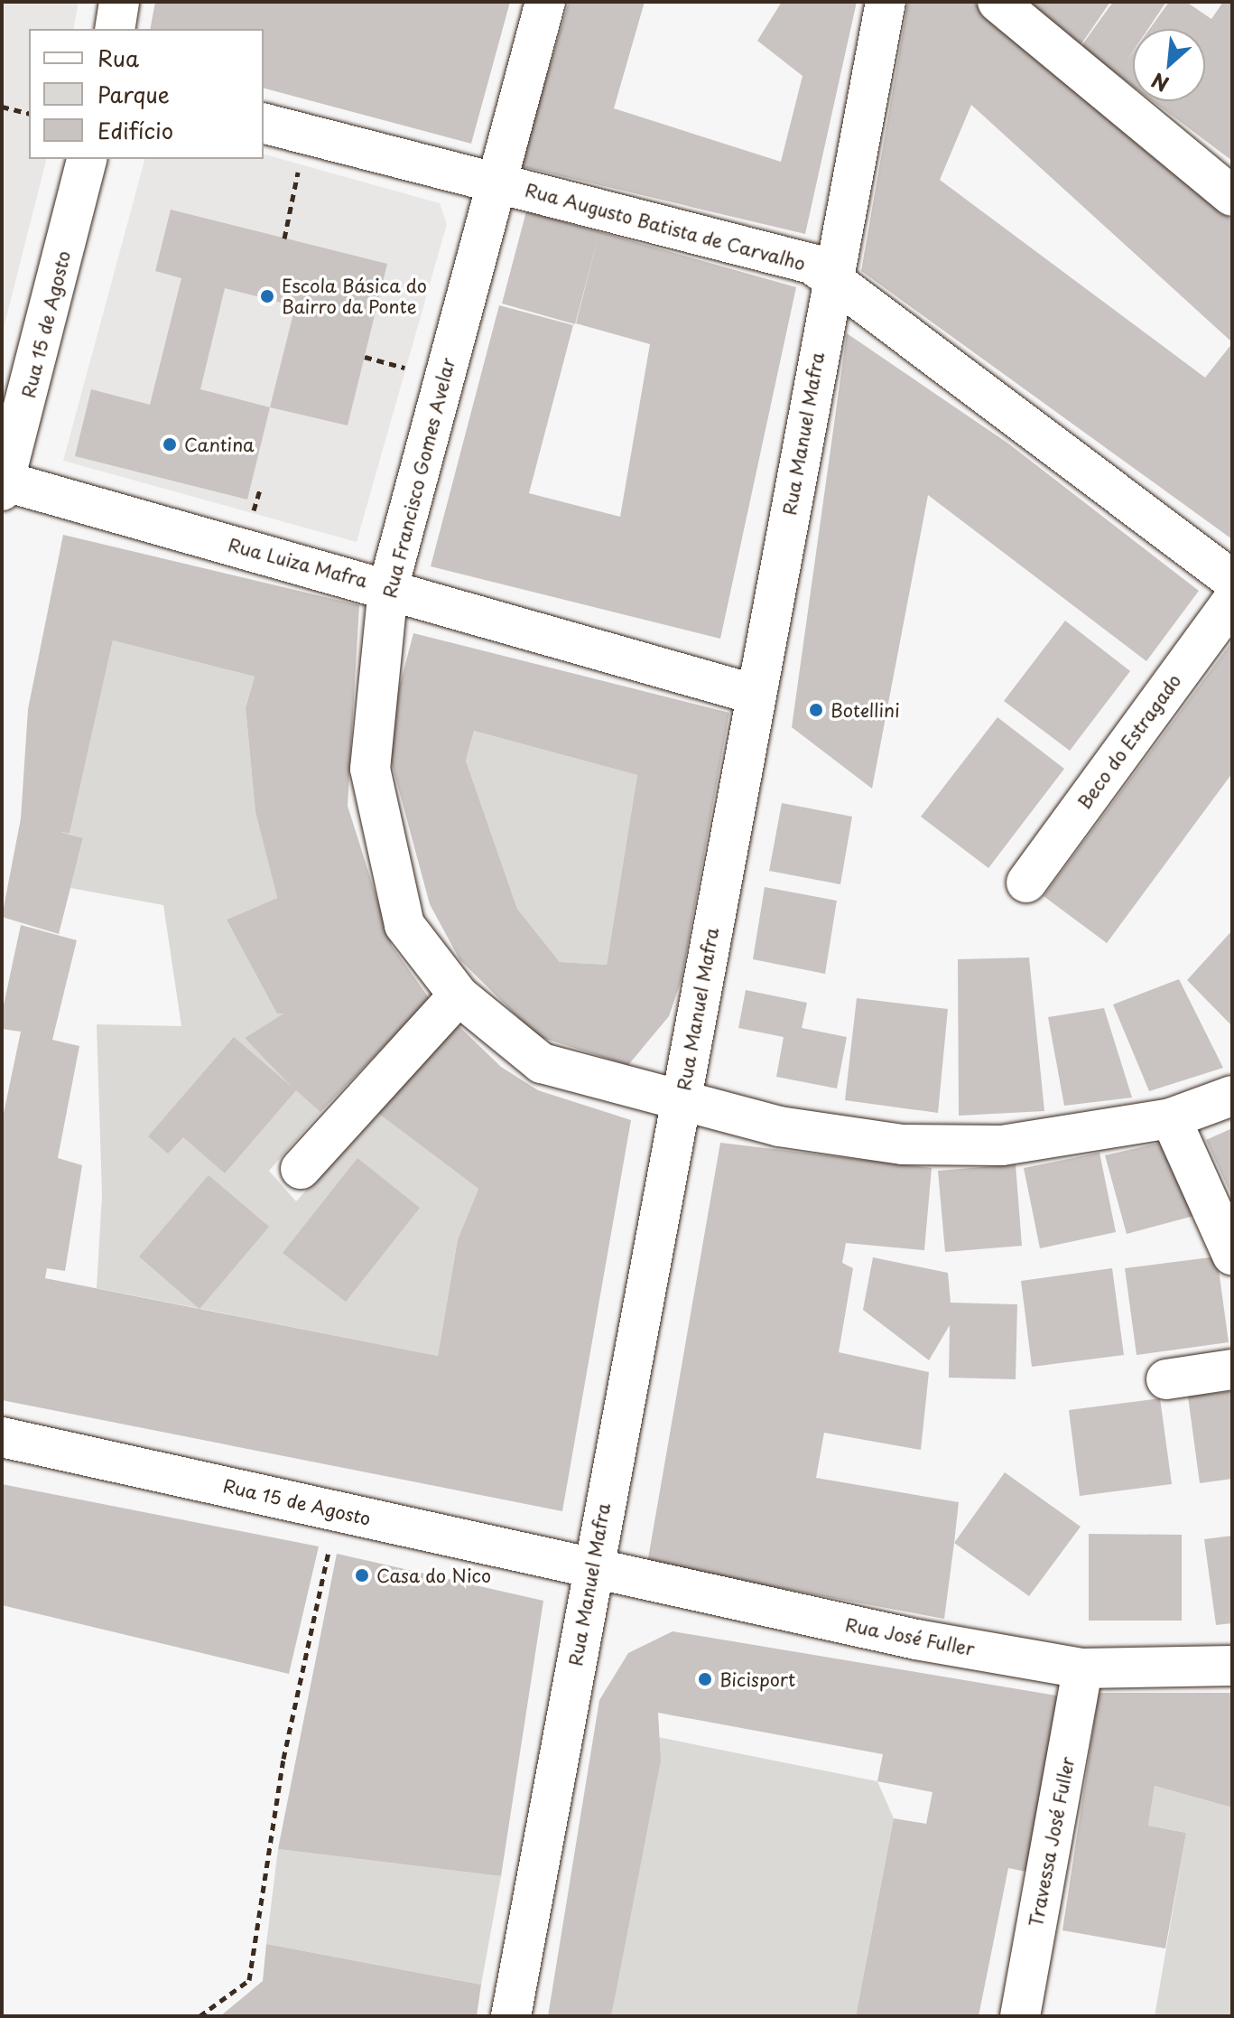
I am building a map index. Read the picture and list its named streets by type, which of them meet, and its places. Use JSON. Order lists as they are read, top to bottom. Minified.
{"streets":{"street":["Rua Augusto Batista de Carvalho","Rua 15 de Agosto","Rua Manuel Mafra","Rua Francisco Gomes Avelar","Rua Luiza Mafra","Beco do Estragado","Rua José Fuller","Travessa José Fuller"]},"crossings":[["Rua Augusto Batista de Carvalho","Rua Manuel Mafra"],["Rua Augusto Batista de Carvalho","Rua Francisco Gomes Avelar"],["Rua 15 de Agosto","Rua Manuel Mafra"],["Rua 15 de Agosto","Rua Luiza Mafra"],["Rua 15 de Agosto","Rua José Fuller"],["Rua Manuel Mafra","Rua Francisco Gomes Avelar"],["Rua Manuel Mafra","Rua Luiza Mafra"],["Rua Manuel Mafra","Rua José Fuller"],["Rua Francisco Gomes Avelar","Rua Luiza Mafra"],["Rua José Fuller","Travessa José Fuller"]],"places":["Escola Básica do Bairro da Ponte","Cantina","Botellini","Casa do Nico","Bicisport"],"legend":["Rua","Parque","Edifício"],"north":"bottom left"}
